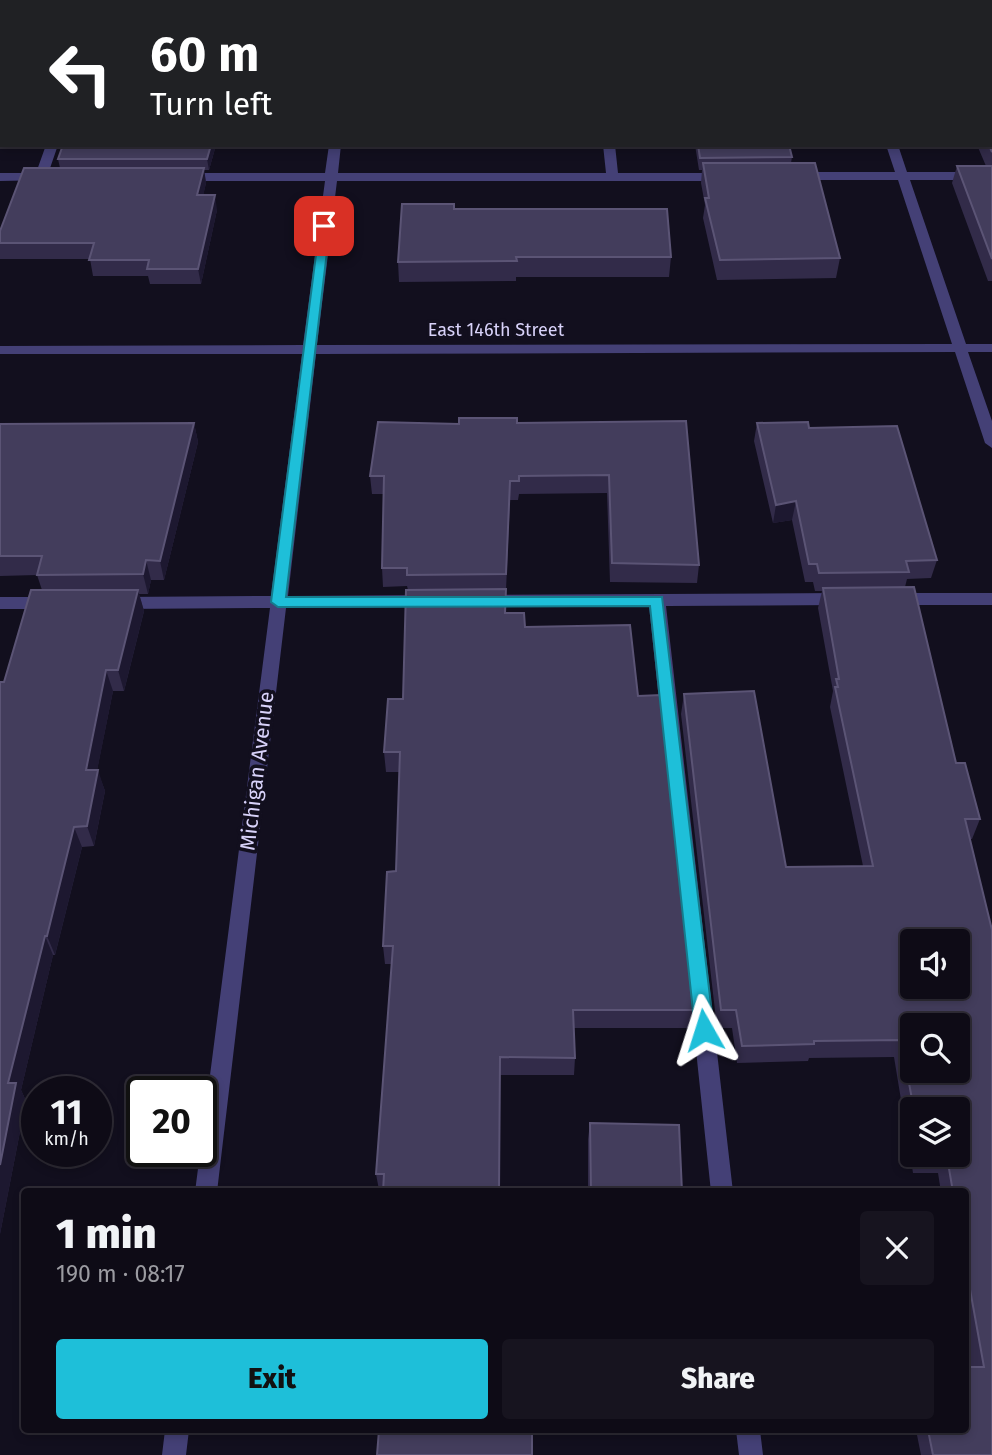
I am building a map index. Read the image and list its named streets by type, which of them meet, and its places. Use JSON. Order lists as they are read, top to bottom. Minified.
{"streets":{"street":["East 146th Street","Michigan Avenue"]},"crossings":[["East 146th Street","Michigan Avenue"]],"page":{"turn":["60 m","Turn left"],"speed":"11 km/h","limit":"20","heading":["1 min","190 m · 08:17"],"buttons":["Exit","Share"]}}
